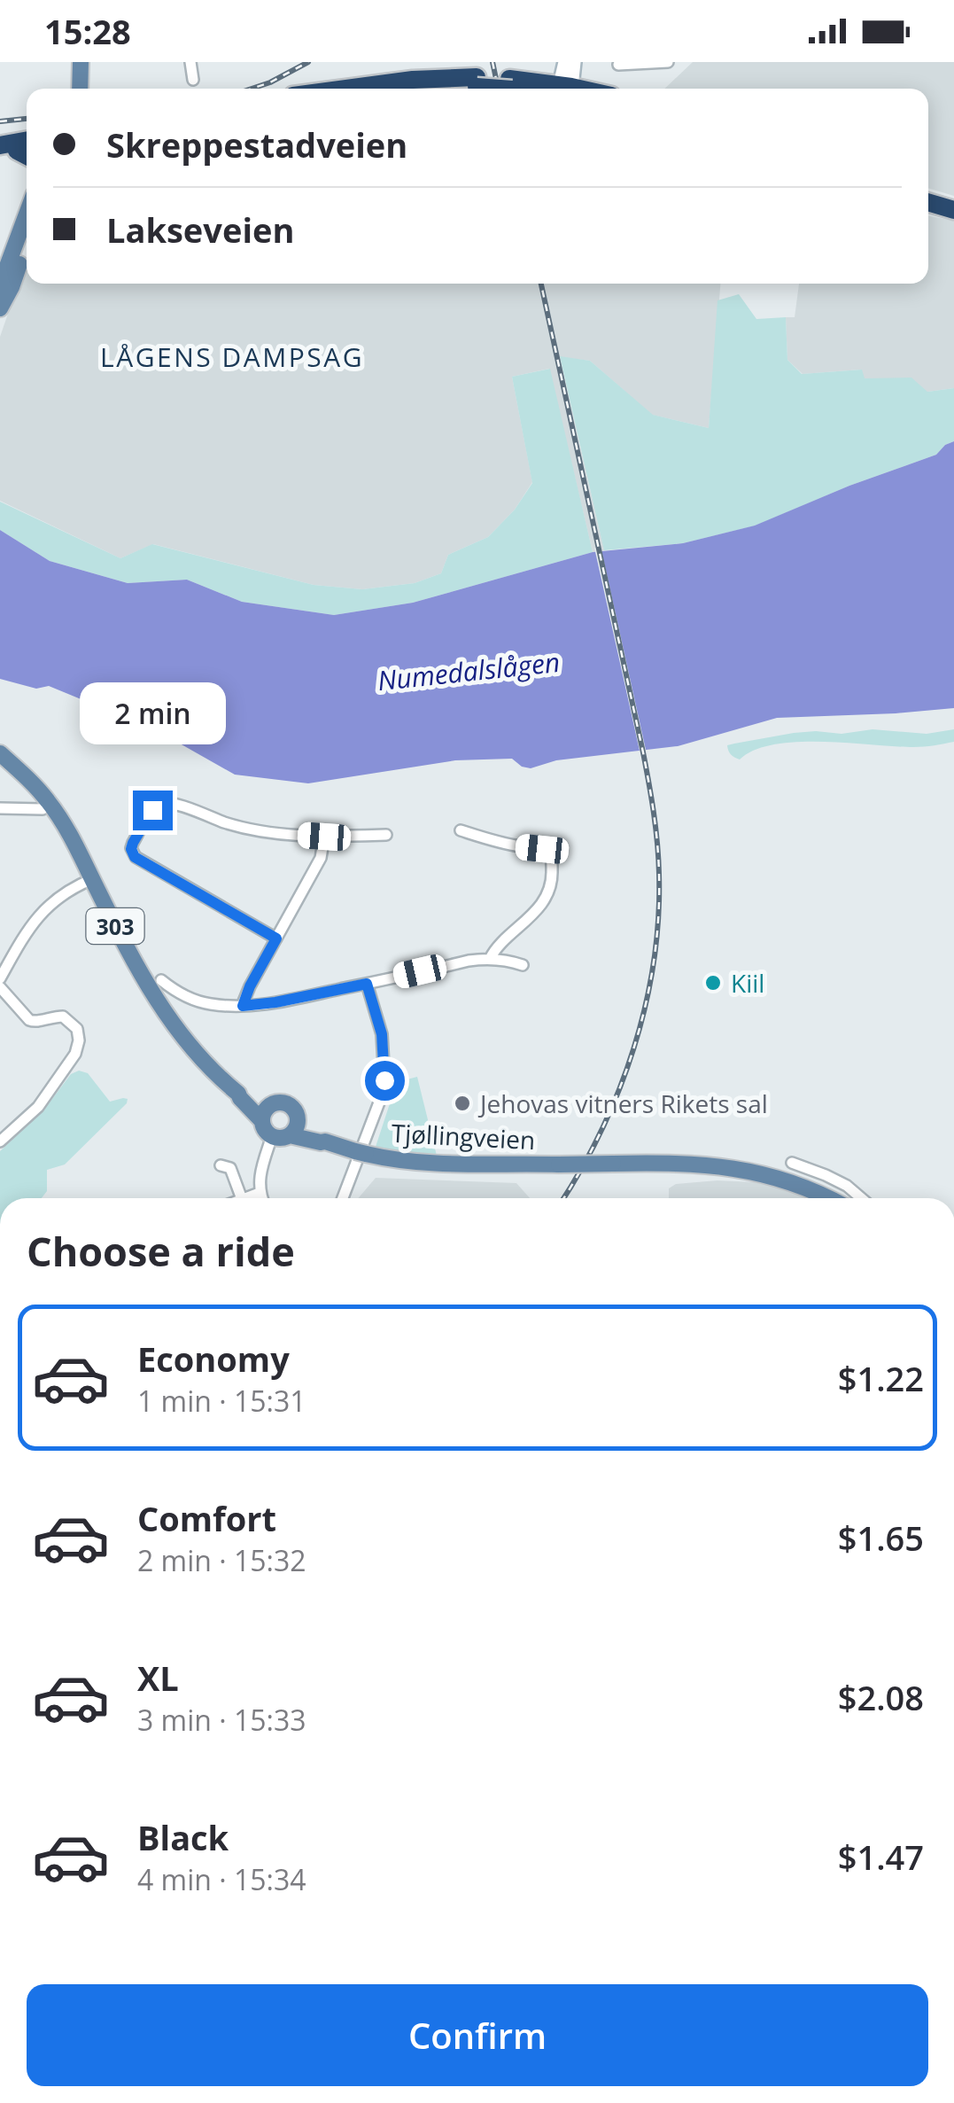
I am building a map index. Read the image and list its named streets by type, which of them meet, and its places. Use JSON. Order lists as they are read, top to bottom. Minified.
{"streets":{"main road":["303","Tjøllingveien"]},"crossings":[["303","Tjøllingveien"]],"districts":["LÅGENS DAMPSAG"],"water":["Numedalslågen"],"places":["Kiil","Jehovas vitners Rikets sal"],"page":{"status":"15:28","banner":["Skreppestadveien","Lakseveien"],"bubble":"2 min","heading":"Choose a ride","list":[{"name":"Economy","note":"1 min · 15:31","value":"$1.22"},{"name":"Comfort","note":"2 min · 15:32","value":"$1.65"},{"name":"XL","note":"3 min · 15:33","value":"$2.08"},{"name":"Black","note":"4 min · 15:34","value":"$1.47"}],"buttons":"Confirm"}}
